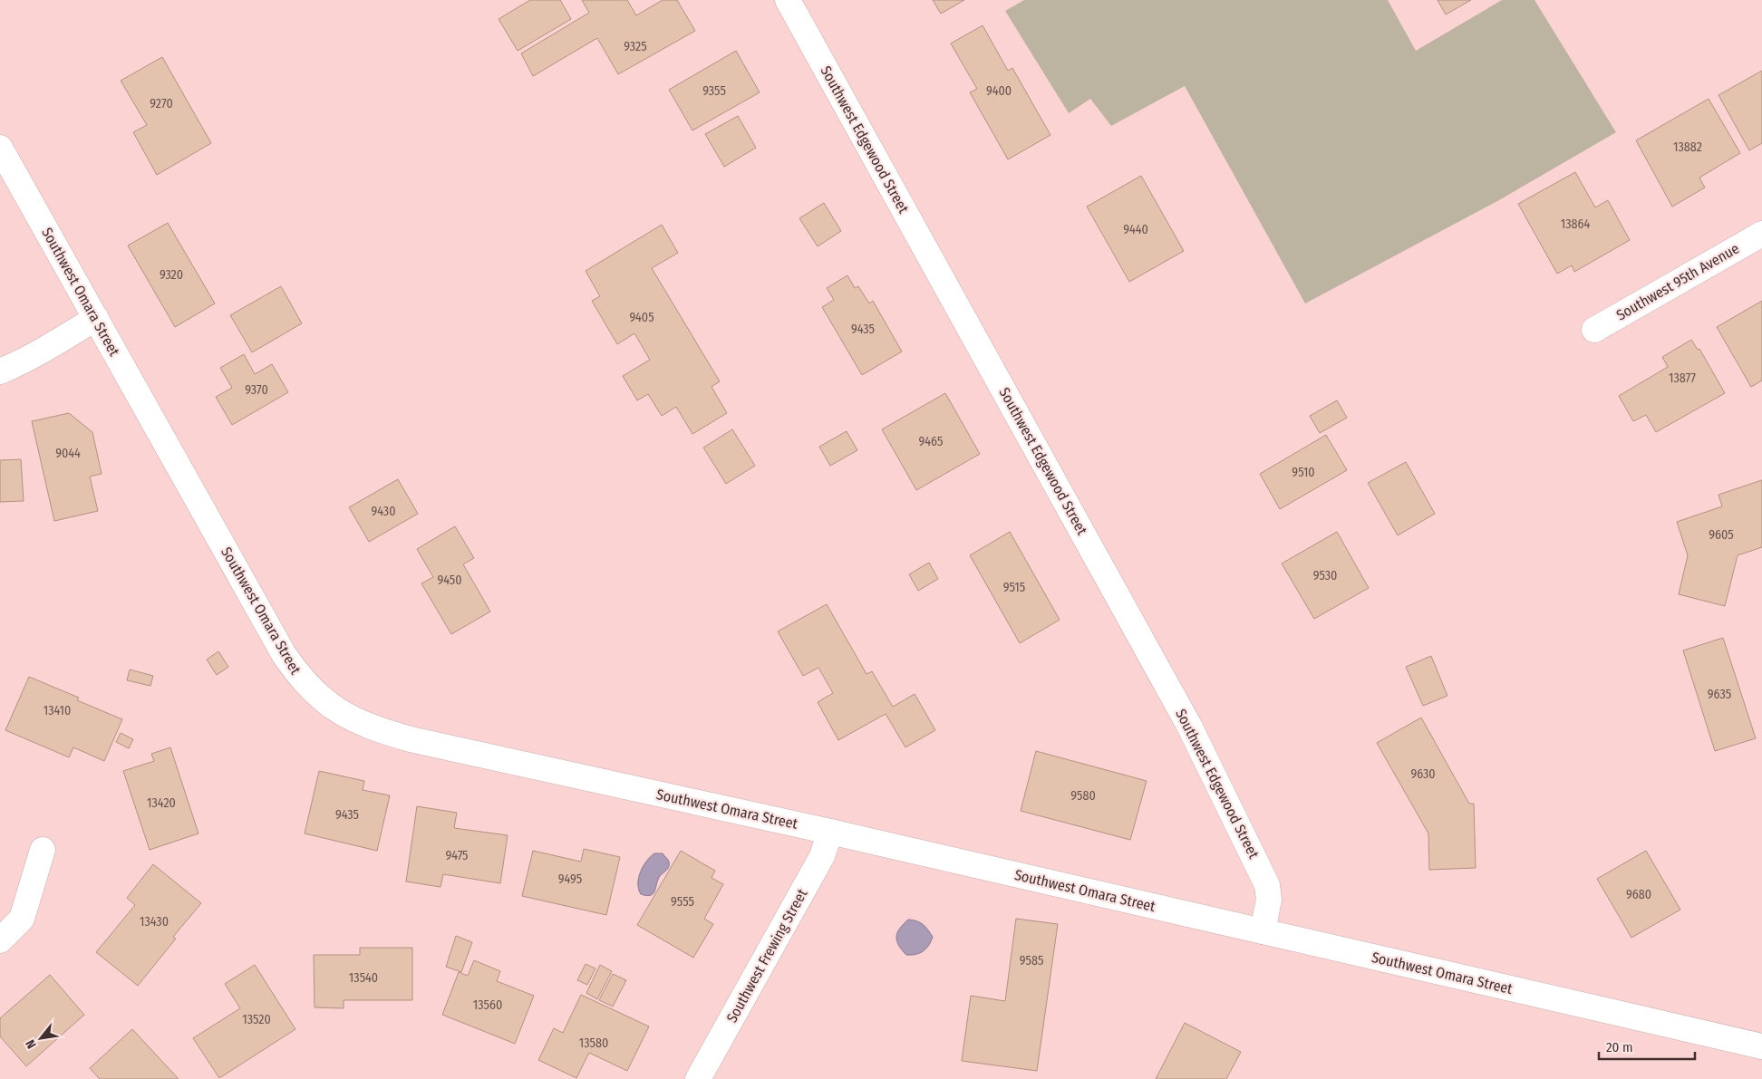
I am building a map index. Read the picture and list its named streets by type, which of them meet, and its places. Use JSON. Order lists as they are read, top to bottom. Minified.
{"streets":{"street":["Southwest Edgewood Street","Southwest 95th Avenue","Southwest Omara Street","Southwest Frewing Street"]},"crossings":[["Southwest Edgewood Street","Southwest Omara Street"],["Southwest Omara Street","Southwest Frewing Street"]],"house_numbers":["9325","9355","9400","9270","13882","13864","9440","9320","9405","9435","13877","9370","9465","9044","9510","9430","9605","9530","9450","9515","9635","13410","9630","9580","13420","9435","9475","9495","9680","9555","13430","9585","13540","13560","13520","13580"],"scale_bar":"20 m","north":"bottom left"}
